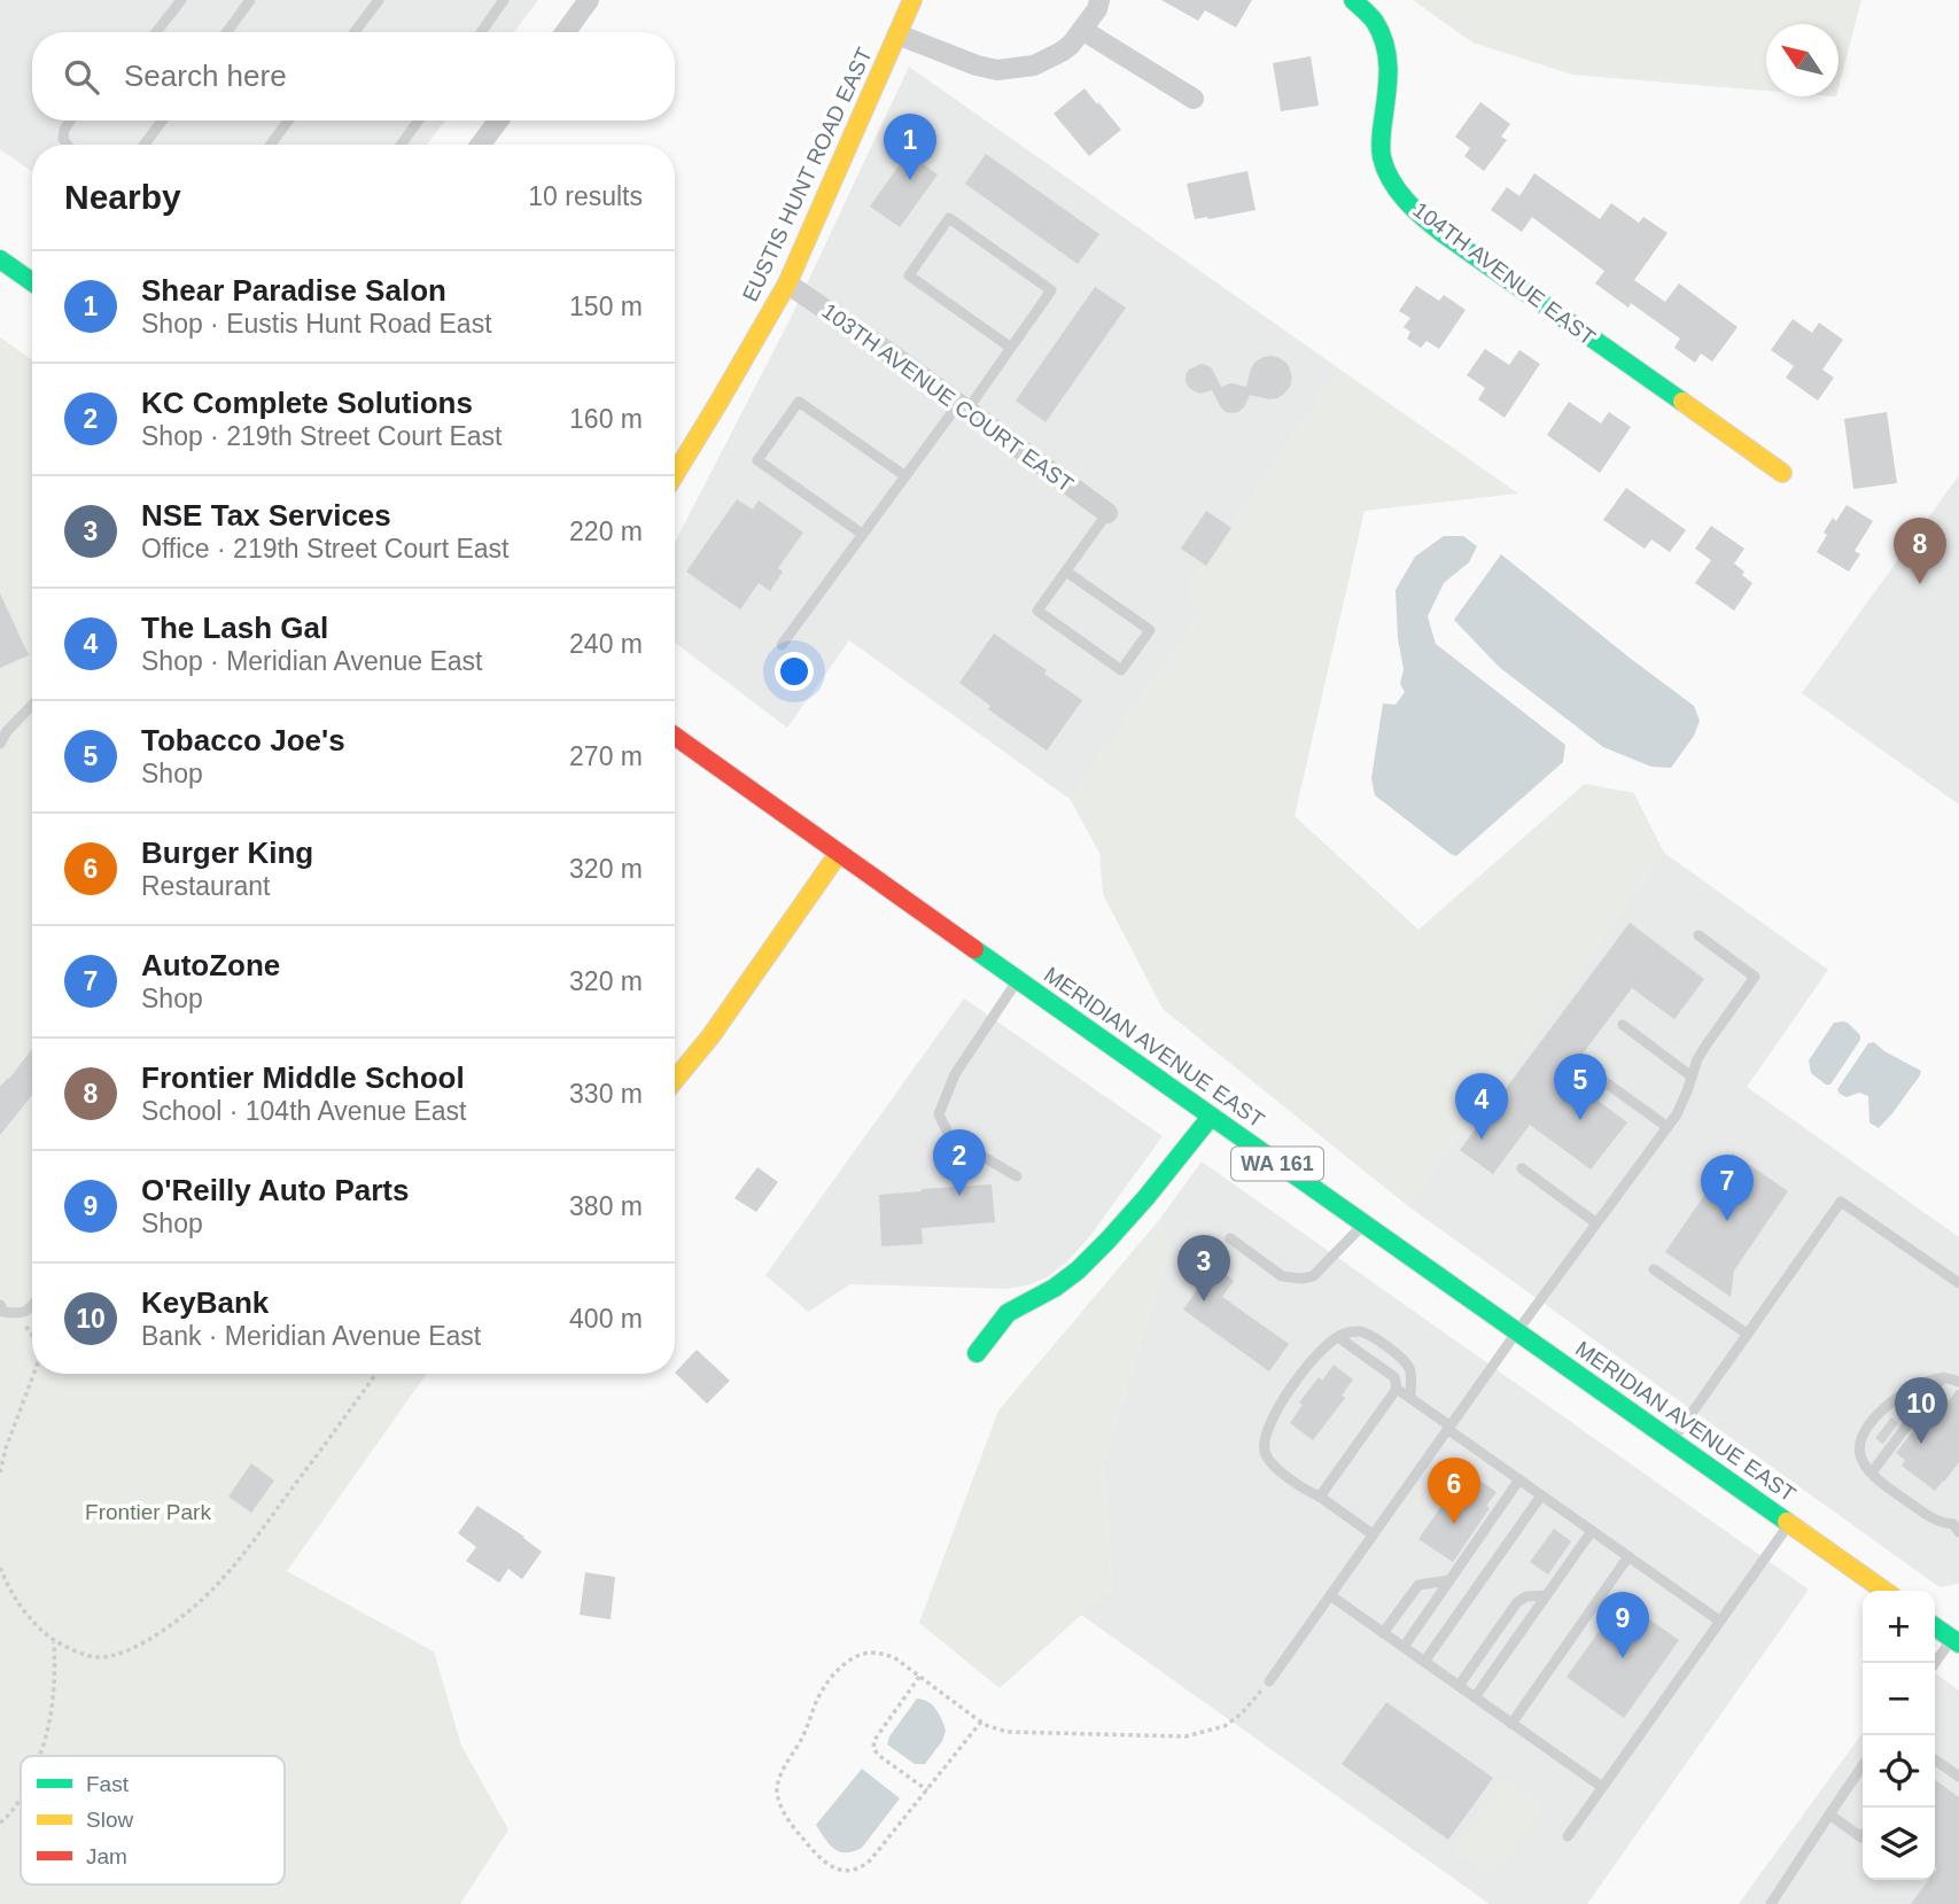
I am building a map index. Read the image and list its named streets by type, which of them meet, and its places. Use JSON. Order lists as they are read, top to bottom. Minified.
{"streets":{"street":["EUSTIS HUNT ROAD EAST","104TH AVENUE EAST","103TH AVENUE COURT EAST","MERIDIAN AVENUE EAST","WA 161"]},"crossings":[["EUSTIS HUNT ROAD EAST","103TH AVENUE COURT EAST"]],"parks":["Frontier Park"],"legend":["Fast","Slow","Jam"],"north":"top left","page":{"search":"Search here","pins":["1","8","5","4","2","7","3","10","6","9"],"heading":["Nearby","10 results"],"list":[{"mark":"1","name":"Shear Paradise Salon","note":"Shop · Eustis Hunt Road East","value":"150 m"},{"mark":"2","name":"KC Complete Solutions","note":"Shop · 219th Street Court East","value":"160 m"},{"mark":"3","name":"NSE Tax Services","note":"Office · 219th Street Court East","value":"220 m"},{"mark":"4","name":"The Lash Gal","note":"Shop · Meridian Avenue East","value":"240 m"},{"mark":"5","name":"Tobacco Joe's","note":"Shop","value":"270 m"},{"mark":"6","name":"Burger King","note":"Restaurant","value":"320 m"},{"mark":"7","name":"AutoZone","note":"Shop","value":"320 m"},{"mark":"8","name":"Frontier Middle School","note":"School · 104th Avenue East","value":"330 m"},{"mark":"9","name":"O'Reilly Auto Parts","note":"Shop","value":"380 m"},{"mark":"10","name":"KeyBank","note":"Bank · Meridian Avenue East","value":"400 m"}],"map_buttons":["+","−"]}}
